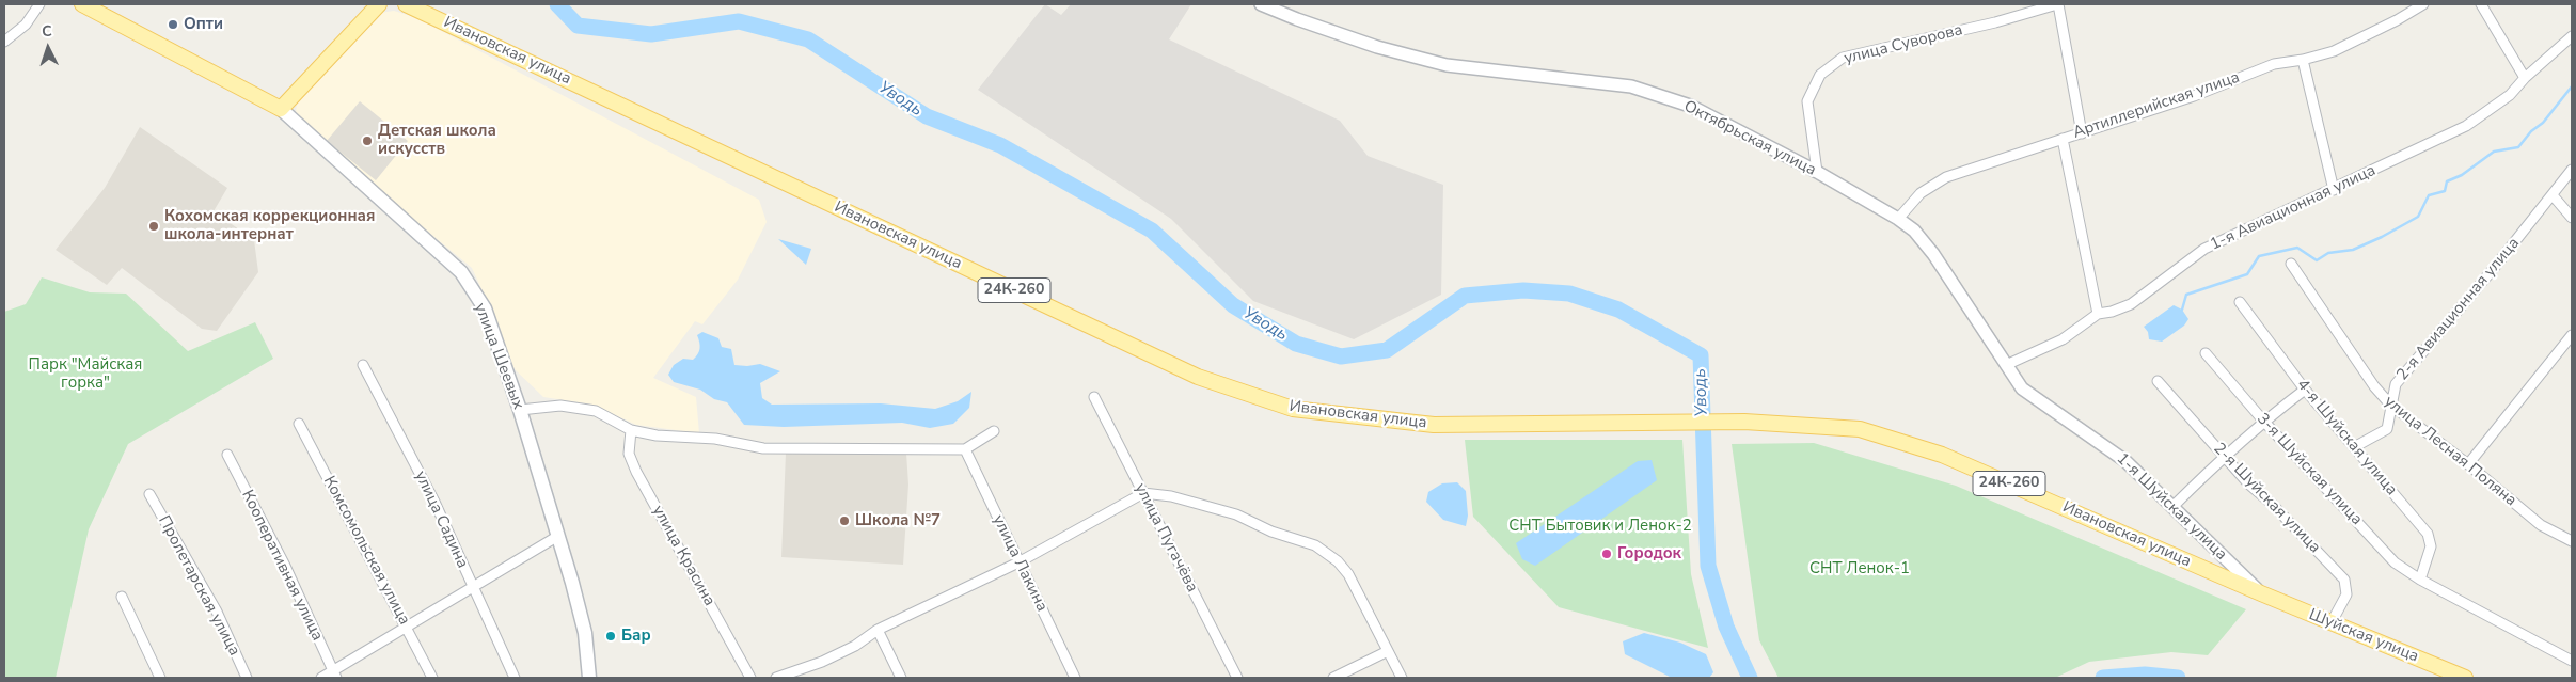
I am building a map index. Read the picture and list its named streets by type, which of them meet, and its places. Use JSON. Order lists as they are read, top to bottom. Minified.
{"streets":{"main road":["Ивановская улица","24К-260","улица Шеевых","Шуйская улица"],"street":["улица Суворова","Артиллерийская улица","Октябрьская улица","1-я Авиационная улица","2-я Авиационная улица","4-я Шуйская улица","улица Лесная Поляна","3-я Шуйская улица","2-я Шуйская улица","1-я Шуйская улица","улица Садина","улица Пугачёва","Комсомольская улица","улица Красина","улица Лакина","Кооперативная улица","Пролетарская улица"]},"crossings":[["улица Суворова","Октябрьская улица"],["Ивановская улица","1-я Шуйская улица"],["Ивановская улица","Шуйская улица"],["Артиллерийская улица","Октябрьская улица"],["Октябрьская улица","1-я Авиационная улица"],["Октябрьская улица","1-я Шуйская улица"],["1-я Авиационная улица","1-я Шуйская улица"],["2-я Авиационная улица","4-я Шуйская улица"],["2-я Авиационная улица","улица Лесная Поляна"],["4-я Шуйская улица","3-я Шуйская улица"],["2-я Шуйская улица","Шуйская улица"],["1-я Шуйская улица","Шуйская улица"]],"water":["Уводь"],"parks":["Парк \"Майская горка\"","СНТ Бытовик и Ленок-2","СНТ Ленок-1"],"places":["Опти","Детская школа искусств","Кохомская коррекционная школа-интернат","Школа №7","Городок","Бар"],"north":"top"}
